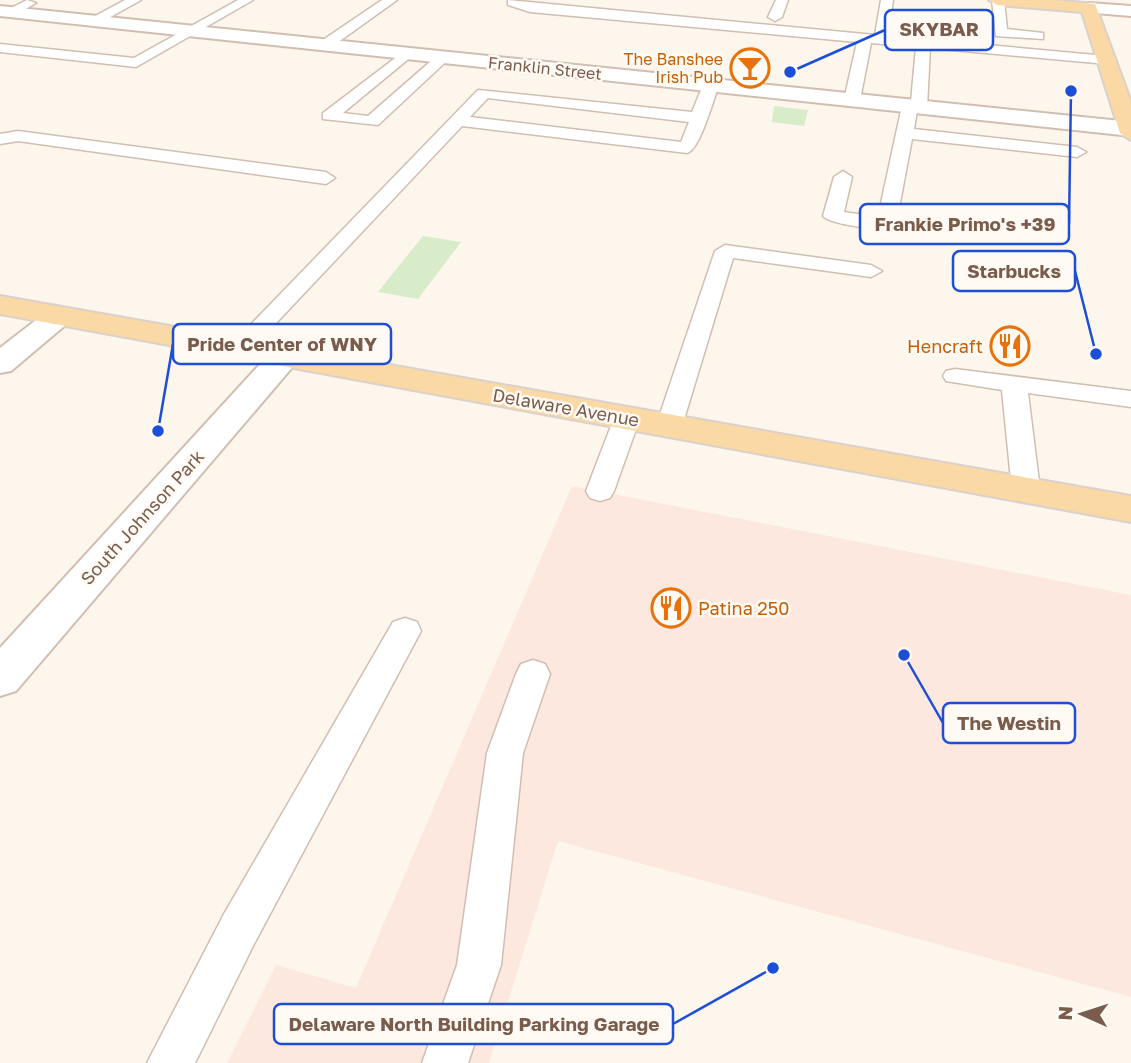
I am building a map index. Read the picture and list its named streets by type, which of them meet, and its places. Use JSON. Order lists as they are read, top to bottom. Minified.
{"streets":{"main road":["Delaware Avenue"],"street":["Franklin Street","South Johnson Park"]},"crossings":[["Delaware Avenue","South Johnson Park"]],"places":{"bar":["The Banshee Irish Pub"],"other":["SKYBAR","Frankie Primo's +39","Starbucks","Pride Center of WNY","The Westin","Delaware North Building Parking Garage"],"restaurant":["Hencraft","Patina 250"]},"north":"left"}
